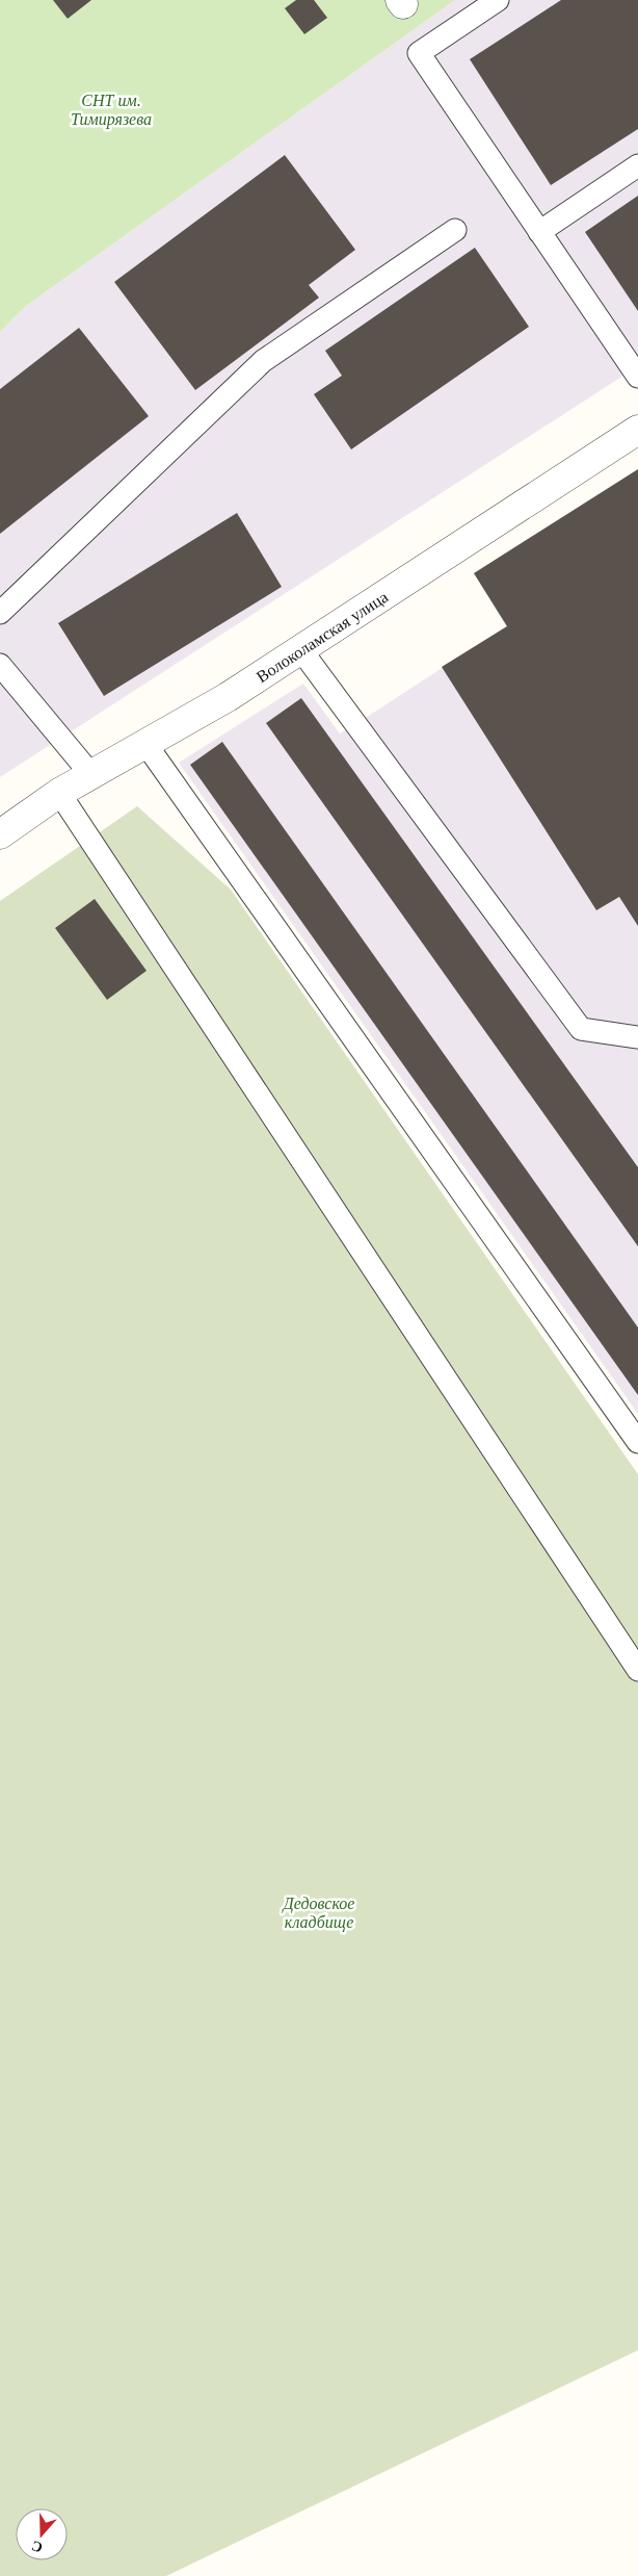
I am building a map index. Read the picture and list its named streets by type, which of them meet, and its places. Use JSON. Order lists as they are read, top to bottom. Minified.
{"streets":{"street":["Волоколамская улица"]},"parks":["СНТ им. Тимирязева","Дедовское кладбище"],"north":"bottom"}
